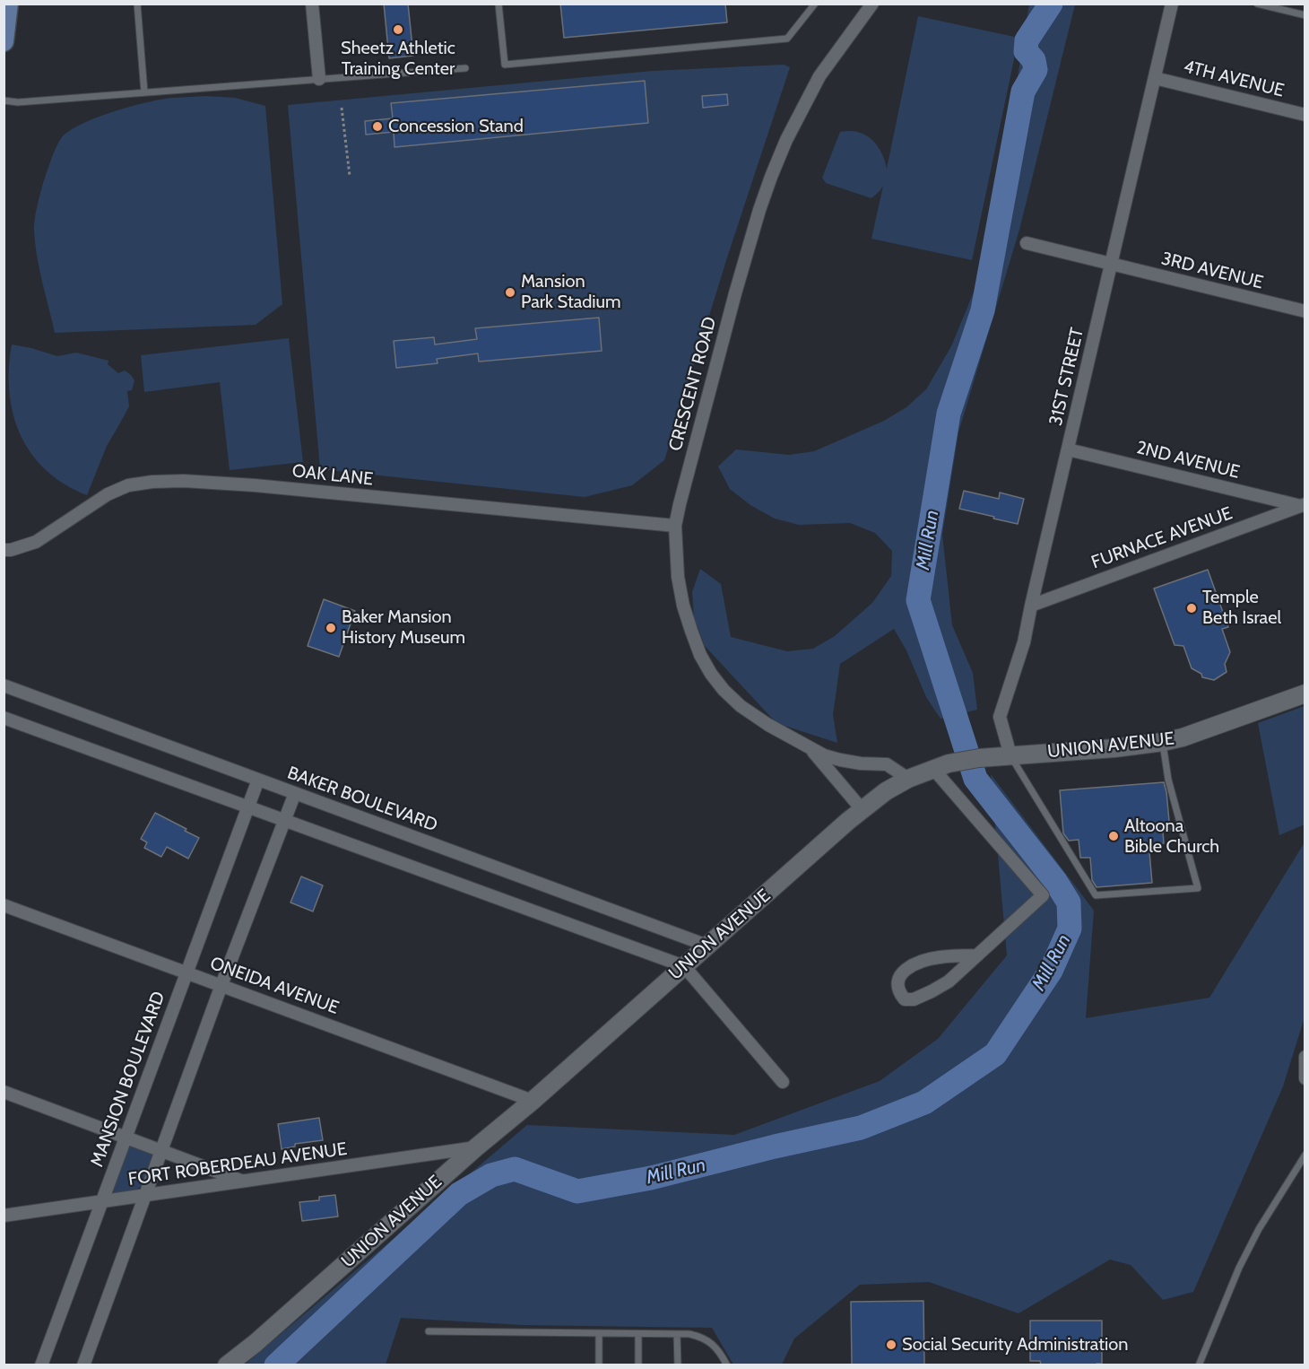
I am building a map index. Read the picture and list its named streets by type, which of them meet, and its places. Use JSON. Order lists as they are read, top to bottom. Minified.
{"streets":{"main road":["UNION AVENUE"],"street":["4TH AVENUE","3RD AVENUE","31ST STREET","CRESCENT ROAD","2ND AVENUE","OAK LANE","FURNACE AVENUE","BAKER BOULEVARD","ONEIDA AVENUE","MANSION BOULEVARD","FORT ROBERDEAU AVENUE"]},"crossings":[["4TH AVENUE","31ST STREET"],["3RD AVENUE","31ST STREET"],["31ST STREET","2ND AVENUE"],["31ST STREET","FURNACE AVENUE"],["31ST STREET","UNION AVENUE"],["CRESCENT ROAD","OAK LANE"],["CRESCENT ROAD","UNION AVENUE"],["2ND AVENUE","FURNACE AVENUE"],["UNION AVENUE","BAKER BOULEVARD"],["UNION AVENUE","ONEIDA AVENUE"],["UNION AVENUE","FORT ROBERDEAU AVENUE"],["BAKER BOULEVARD","MANSION BOULEVARD"],["ONEIDA AVENUE","MANSION BOULEVARD"],["MANSION BOULEVARD","FORT ROBERDEAU AVENUE"]],"water":["Mill Run"],"places":["Sheetz Athletic Training Center","Concession Stand","Mansion Park Stadium","Temple Beth Israel","Baker Mansion History Museum","Altoona Bible Church","Social Security Administration"]}
